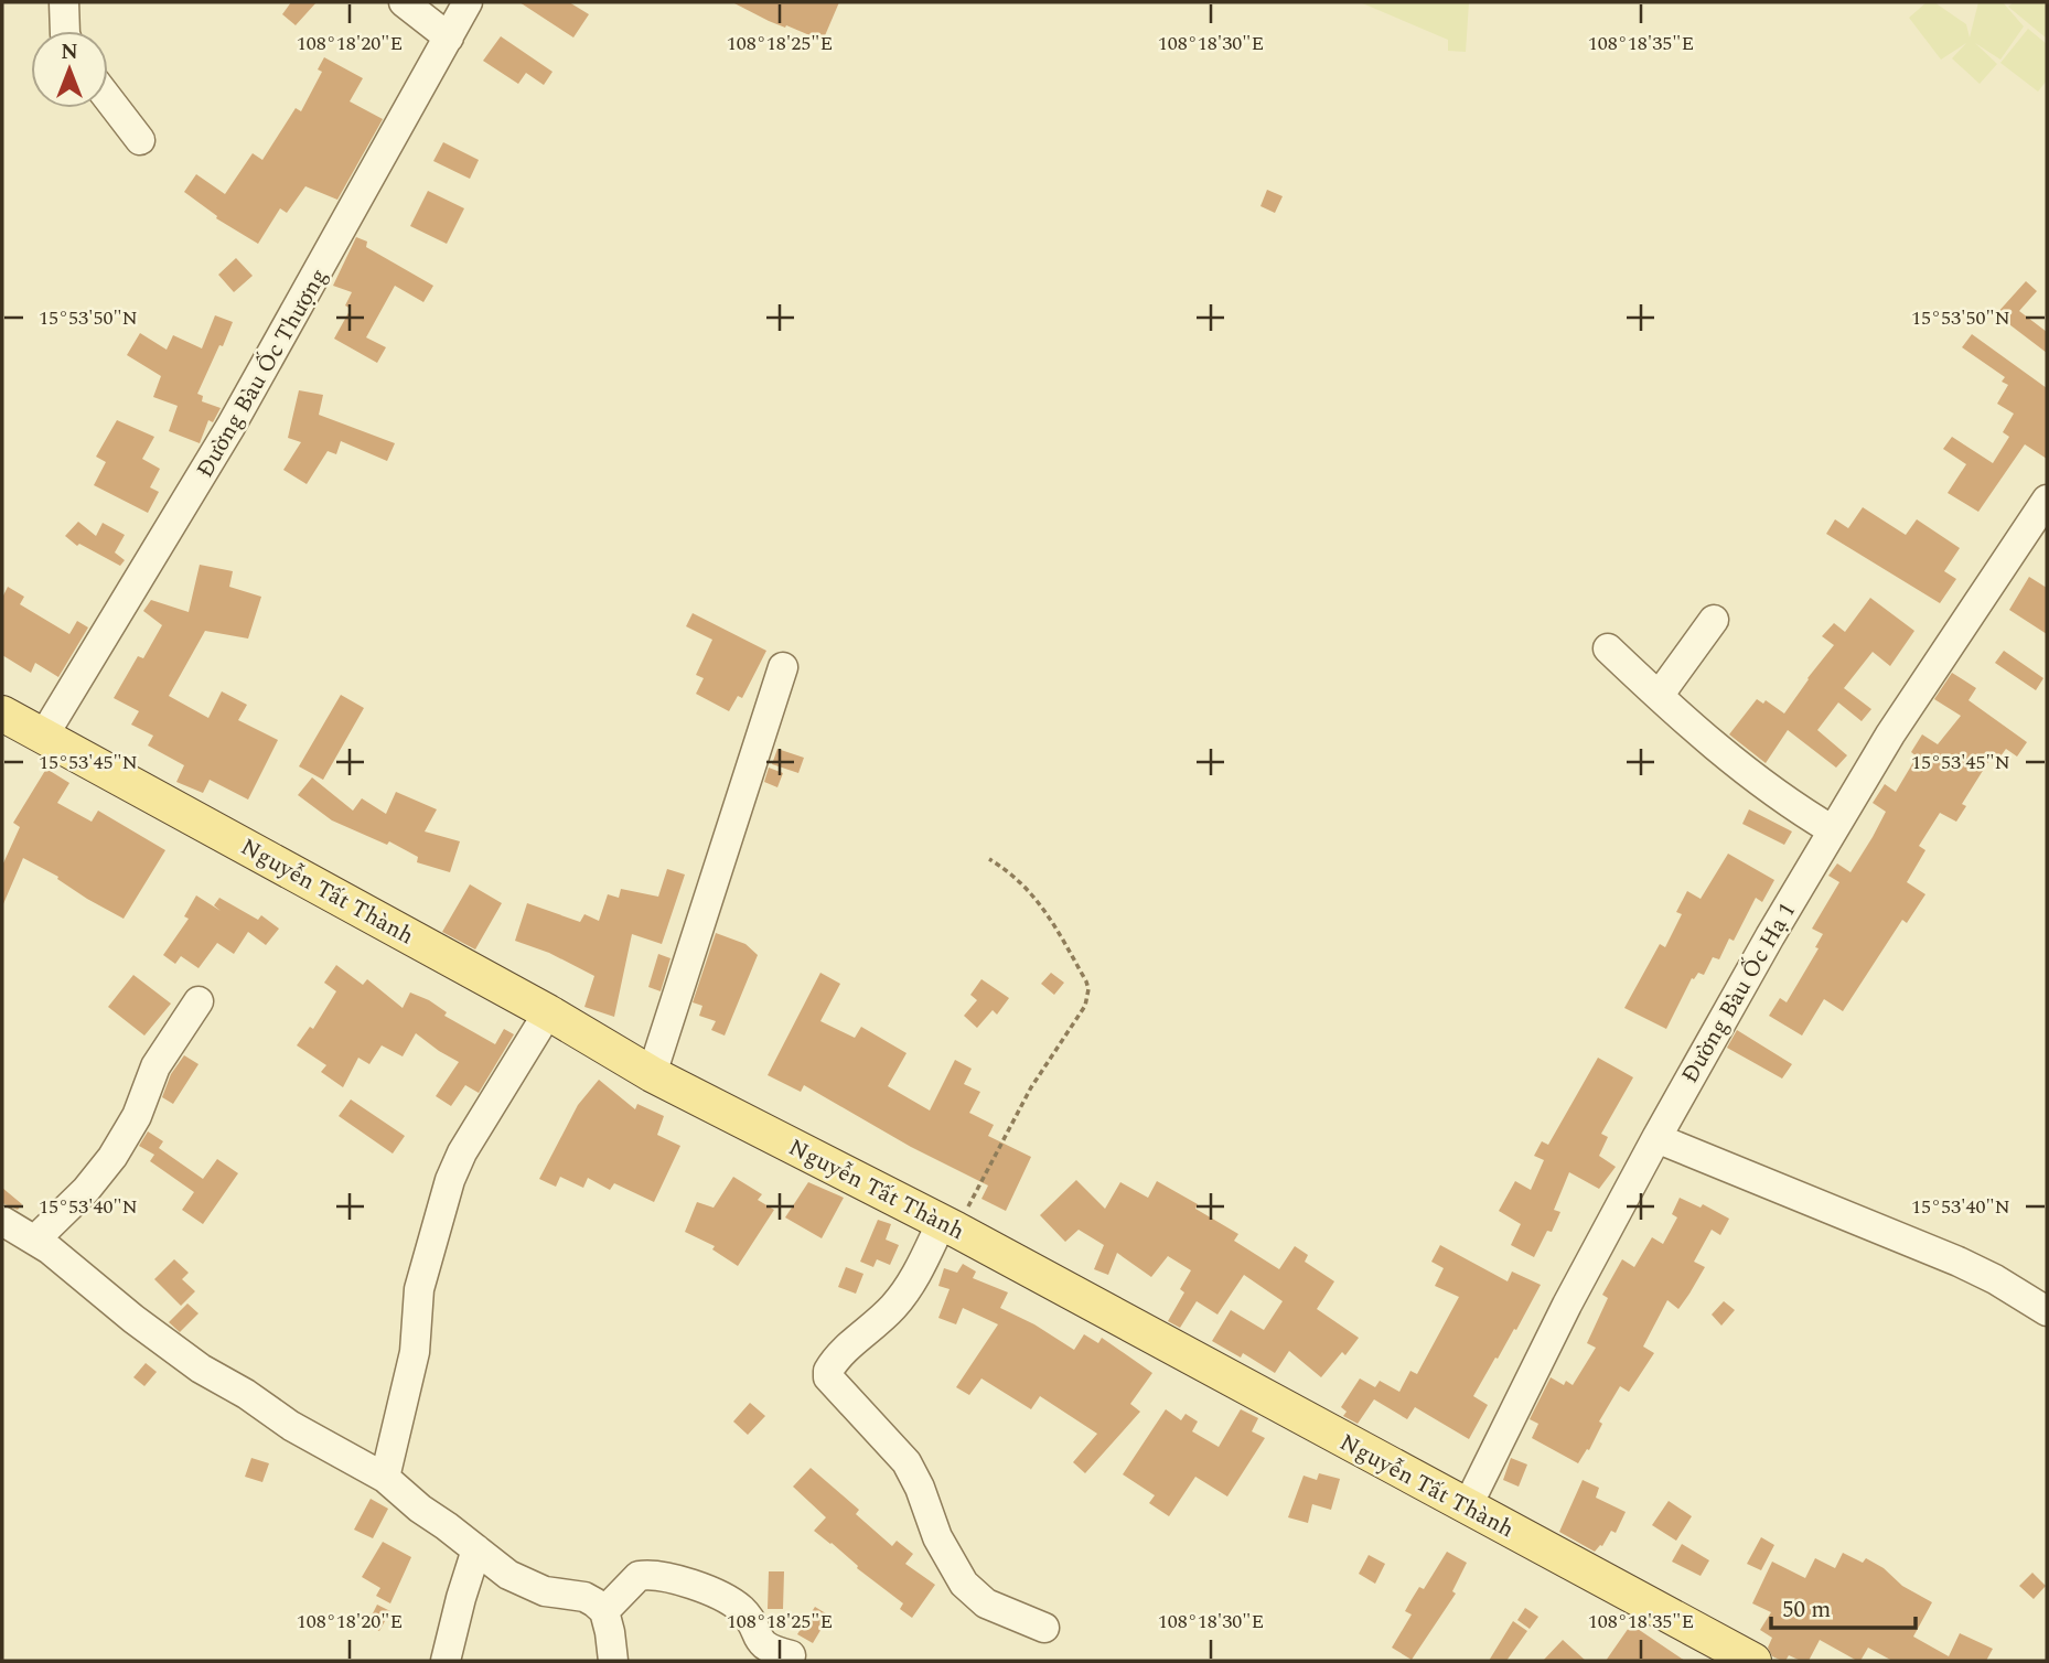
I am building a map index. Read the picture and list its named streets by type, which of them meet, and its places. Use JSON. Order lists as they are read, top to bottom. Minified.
{"streets":{"main road":["Nguyễn Tất Thành"],"street":["Đường Bàu Ốc Thượng","Đường Bàu Ốc Hạ 1"]},"crossings":[["Đường Bàu Ốc Thượng","Nguyễn Tất Thành"],["Nguyễn Tất Thành","Đường Bàu Ốc Hạ 1"]],"scale_bar":"50 m","north":"top","coordinates":["108°18'20\"E","108°18'25\"E","108°18'30\"E","108°18'35\"E","15°53'50\"N","15°53'45\"N","15°53'40\"N"]}
